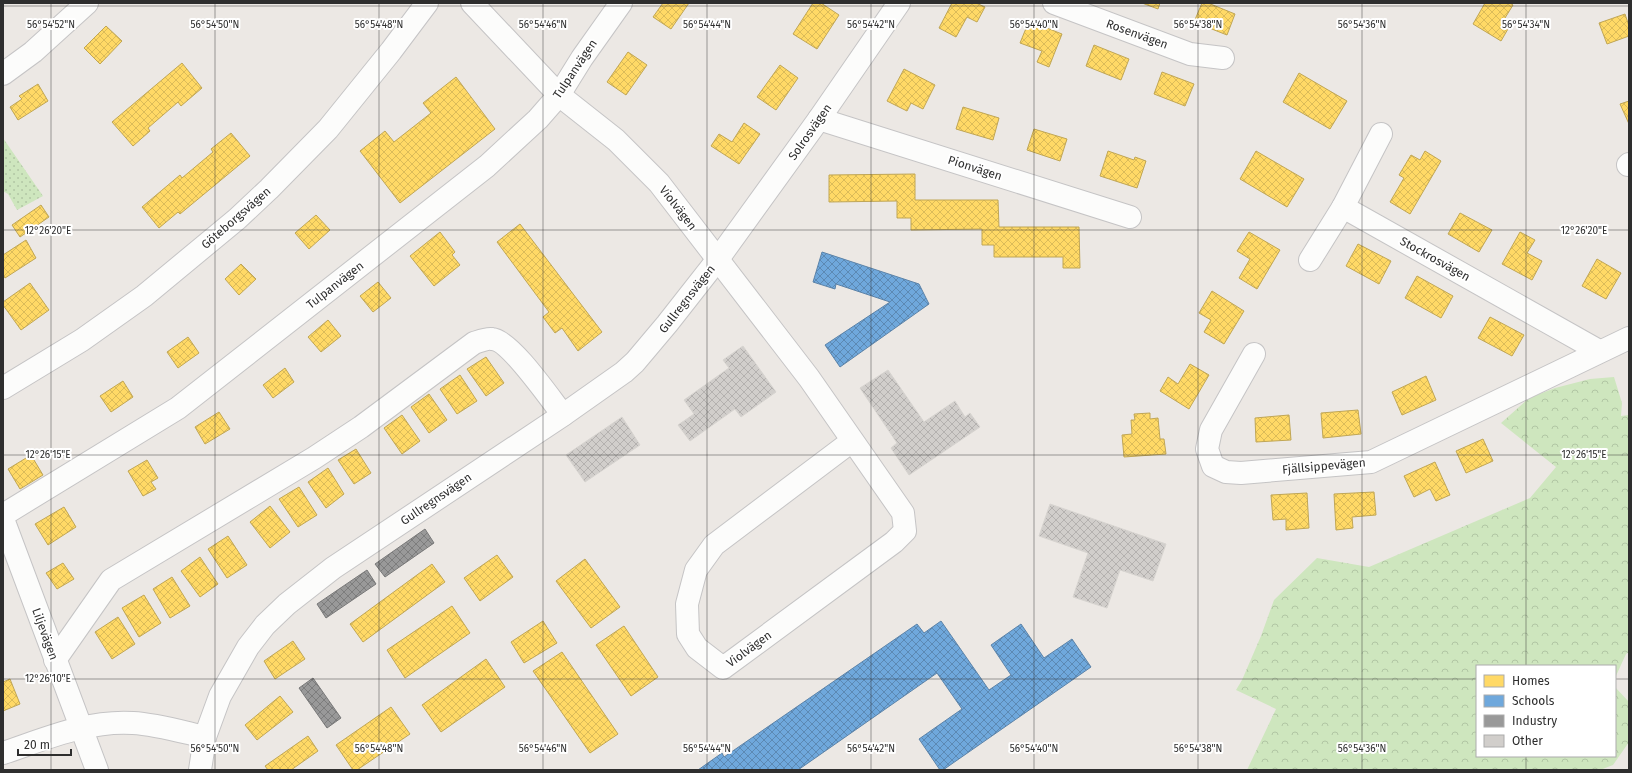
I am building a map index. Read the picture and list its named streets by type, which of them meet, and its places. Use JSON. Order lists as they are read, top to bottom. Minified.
{"streets":{"street":["Rosenvägen","Tulpanvägen","Solrosvägen","Pionvägen","Violvägen","Göteborgsvägen","Stockrosvägen","Gullregnsvägen","Fjällsippevägen","Liljevägen"]},"crossings":[["Tulpanvägen","Violvägen"],["Solrosvägen","Pionvägen"],["Solrosvägen","Violvägen"],["Solrosvägen","Gullregnsvägen"],["Violvägen","Gullregnsvägen"],["Stockrosvägen","Fjällsippevägen"]],"legend":["Homes","Schools","Industry","Other"],"scale_bar":"20 m","coordinates":["56°54'52\"N","56°54'50\"N","56°54'48\"N","56°54'46\"N","56°54'44\"N","56°54'42\"N","56°54'40\"N","56°54'38\"N","56°54'36\"N","56°54'34\"N","12°26'20\"E","12°26'15\"E","12°26'10\"E"]}
